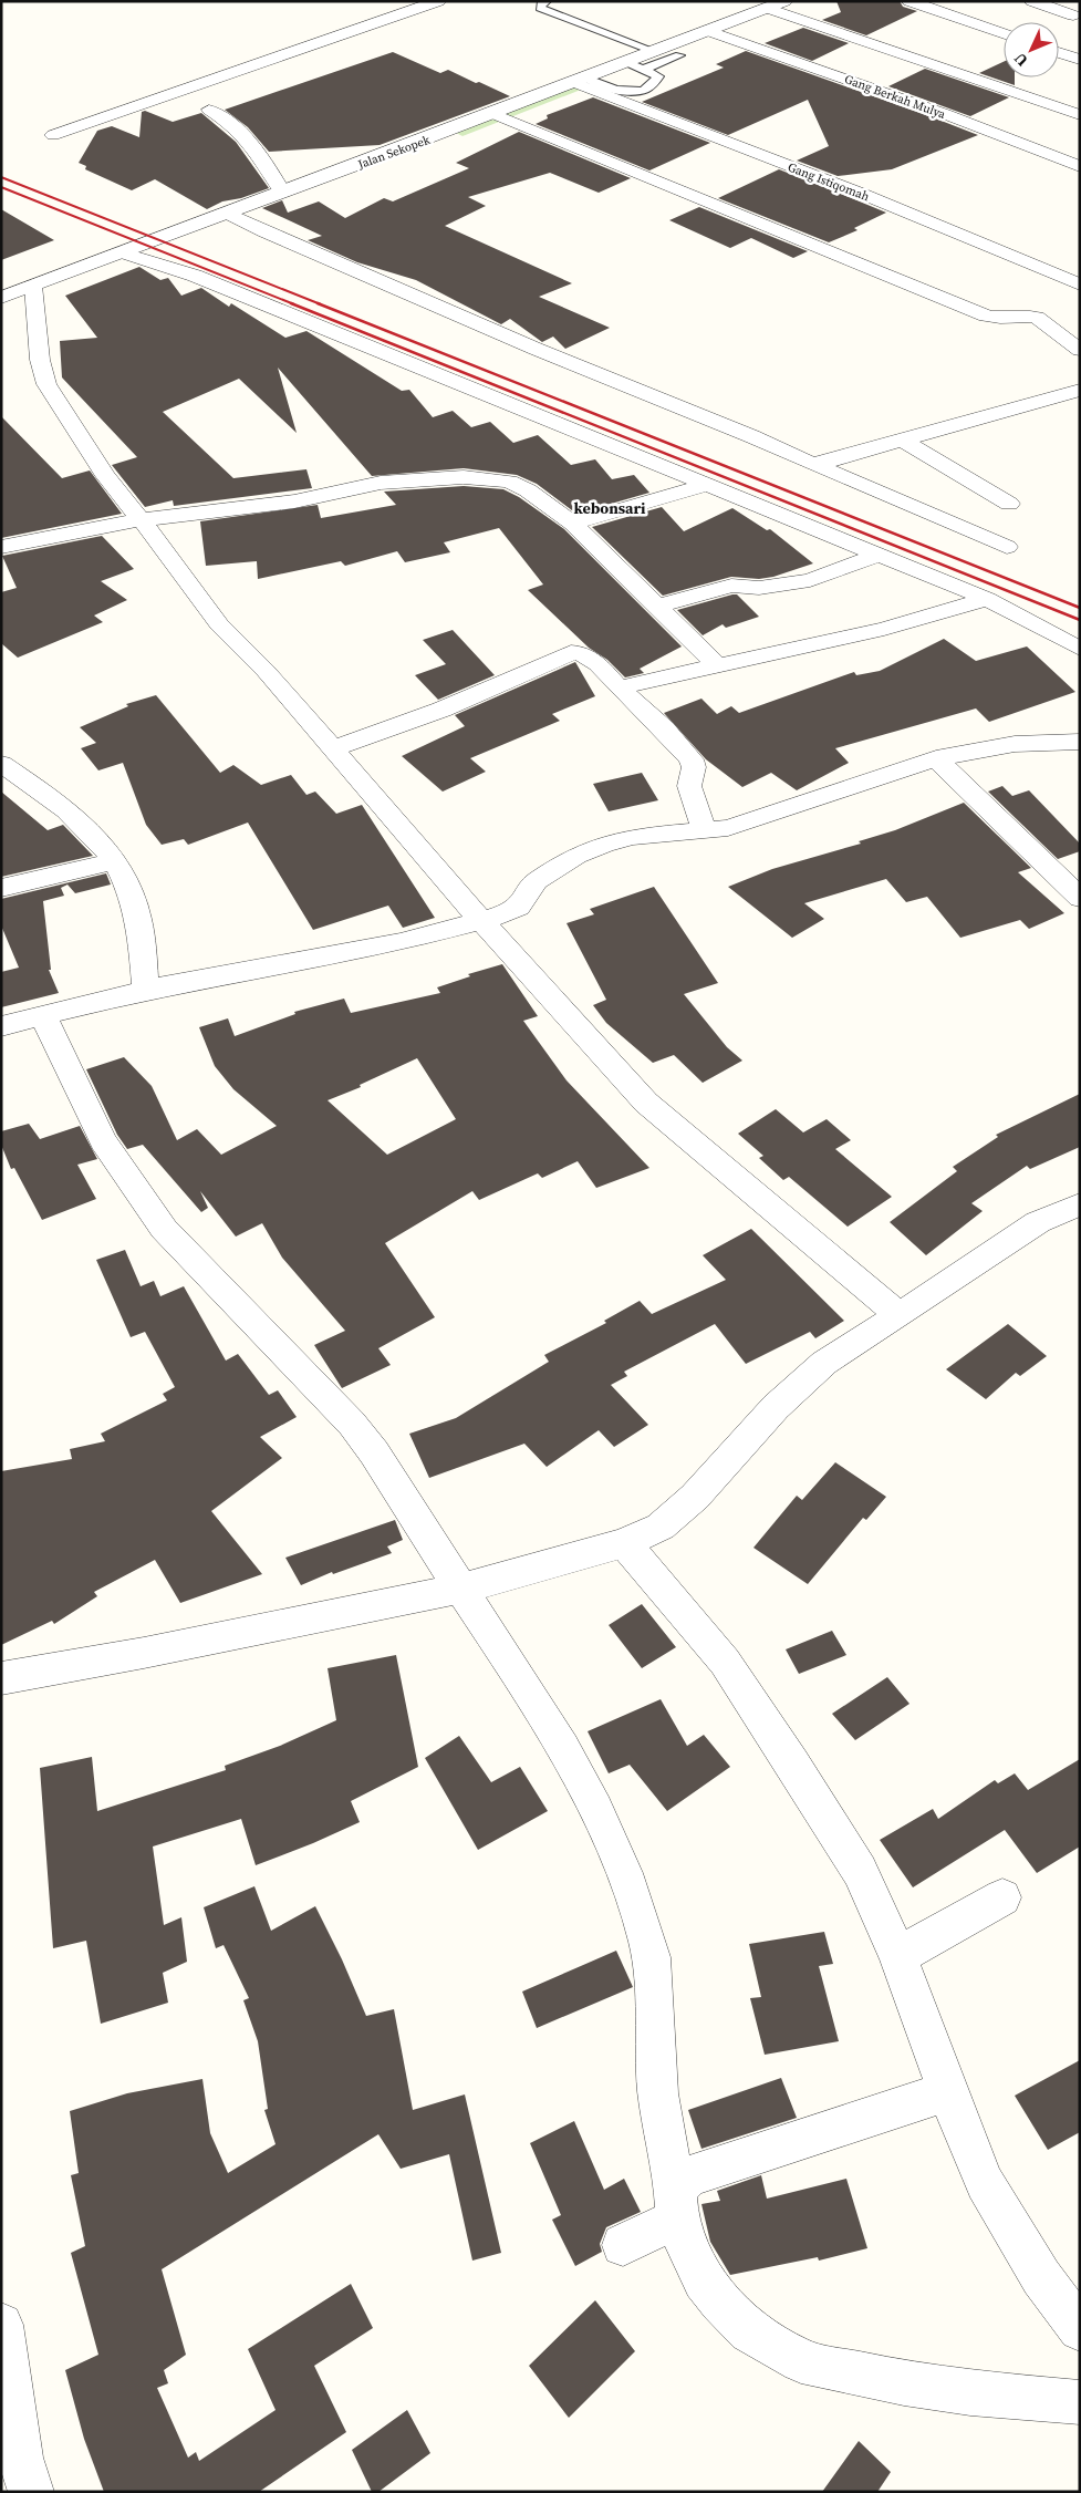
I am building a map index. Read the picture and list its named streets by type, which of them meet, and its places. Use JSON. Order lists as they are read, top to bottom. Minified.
{"streets":{"street":["Gang Berkah Mulya","Jalan Sekopek","Gang Istiqomah"]},"crossings":[["Gang Berkah Mulya","Jalan Sekopek"],["Jalan Sekopek","Gang Istiqomah"]],"districts":["kebonsari"],"north":"bottom left"}
